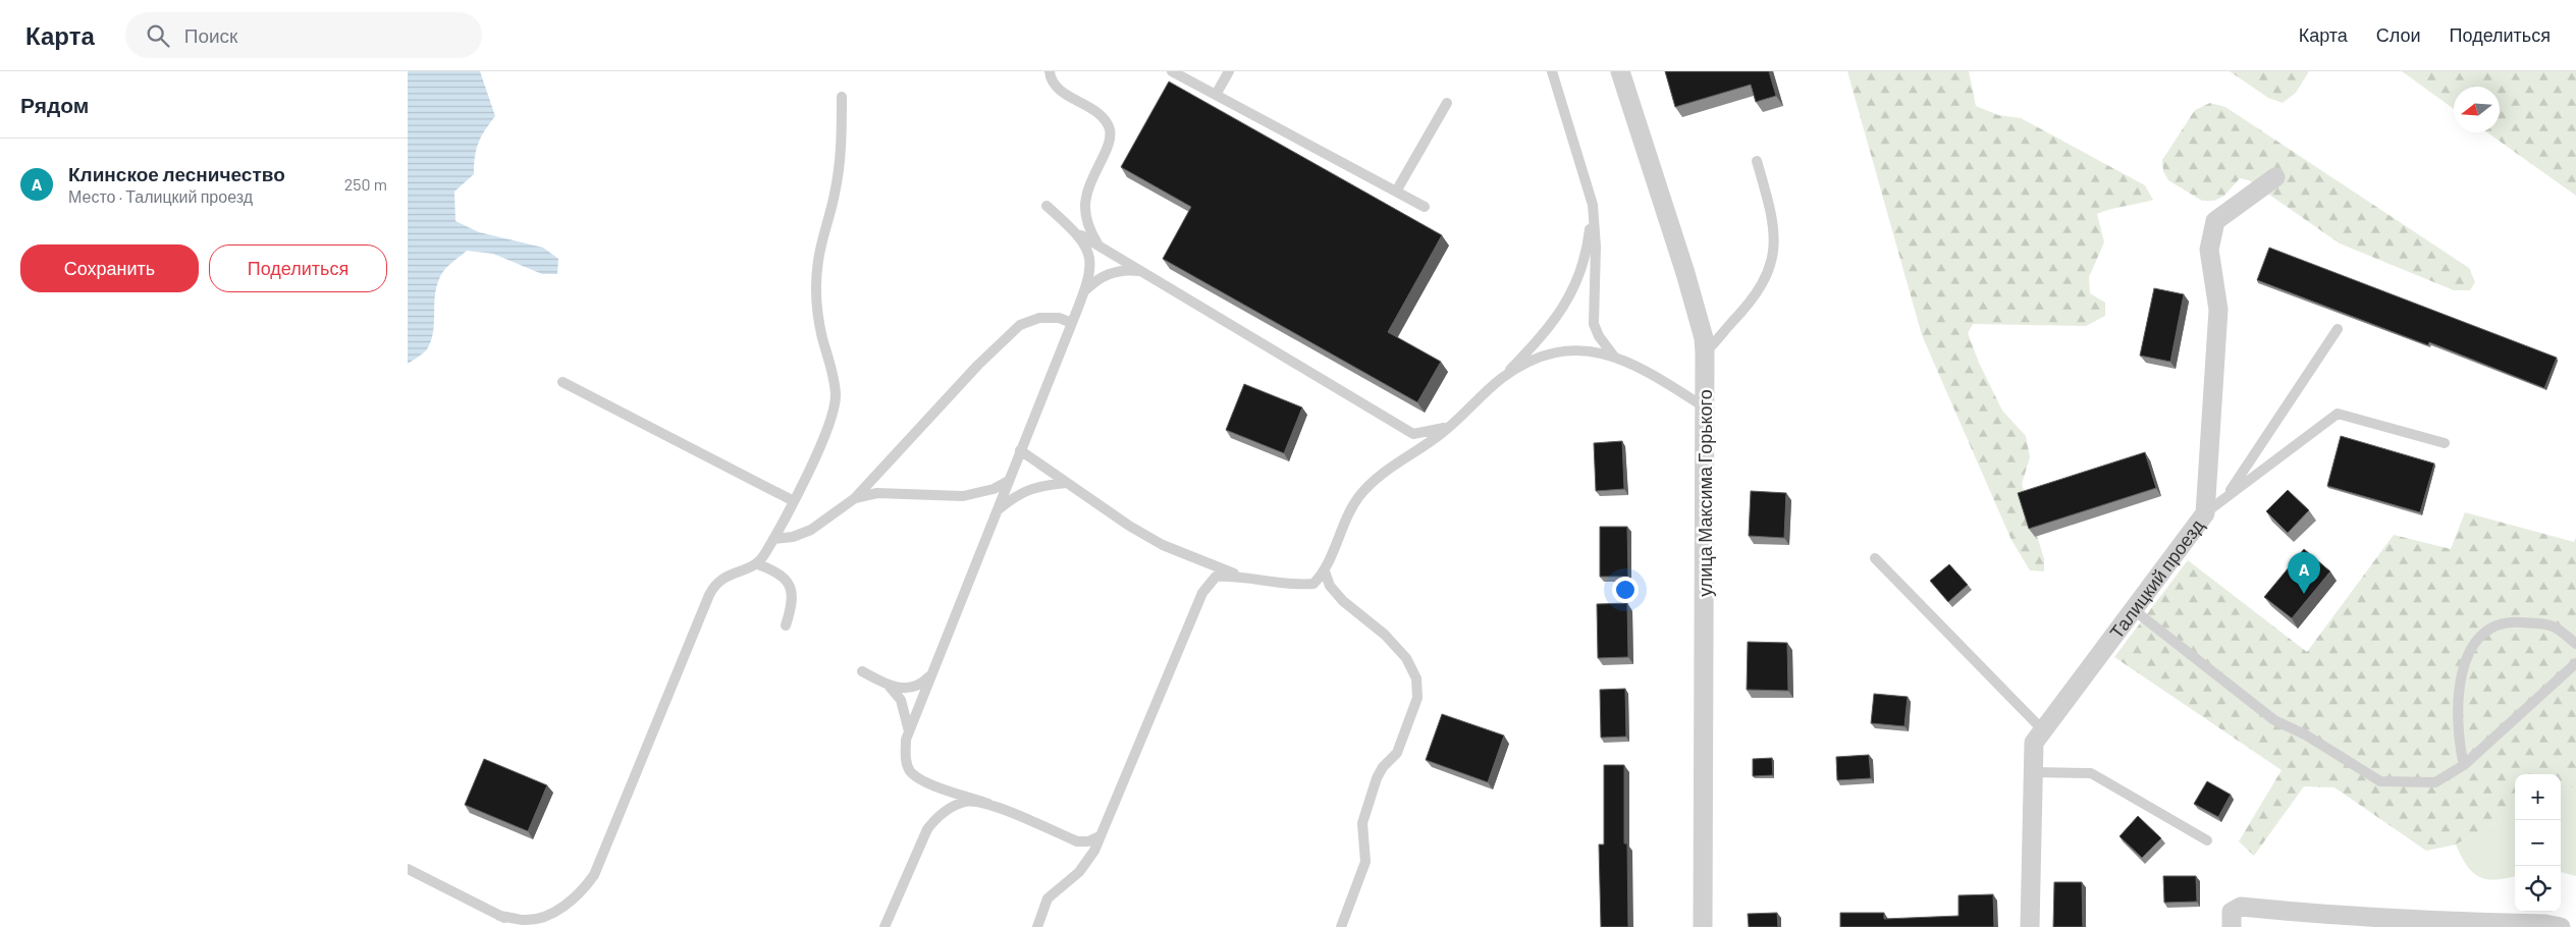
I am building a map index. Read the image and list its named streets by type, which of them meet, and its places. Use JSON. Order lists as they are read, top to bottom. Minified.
{"streets":{"street":["улица Максима Горького","Талицкий проезд"]},"north":"left","page":{"header":"Карта","search":"Поиск","nav":["Карта","Слои","Поделиться"],"heading":"Рядом","list":[{"mark":"A","name":"Клинское лесничество","note":"Место · Талицкий проезд","value":"250 m"}],"buttons":["Сохранить","Поделиться"],"pins":"A","map_buttons":["+","−"]}}
